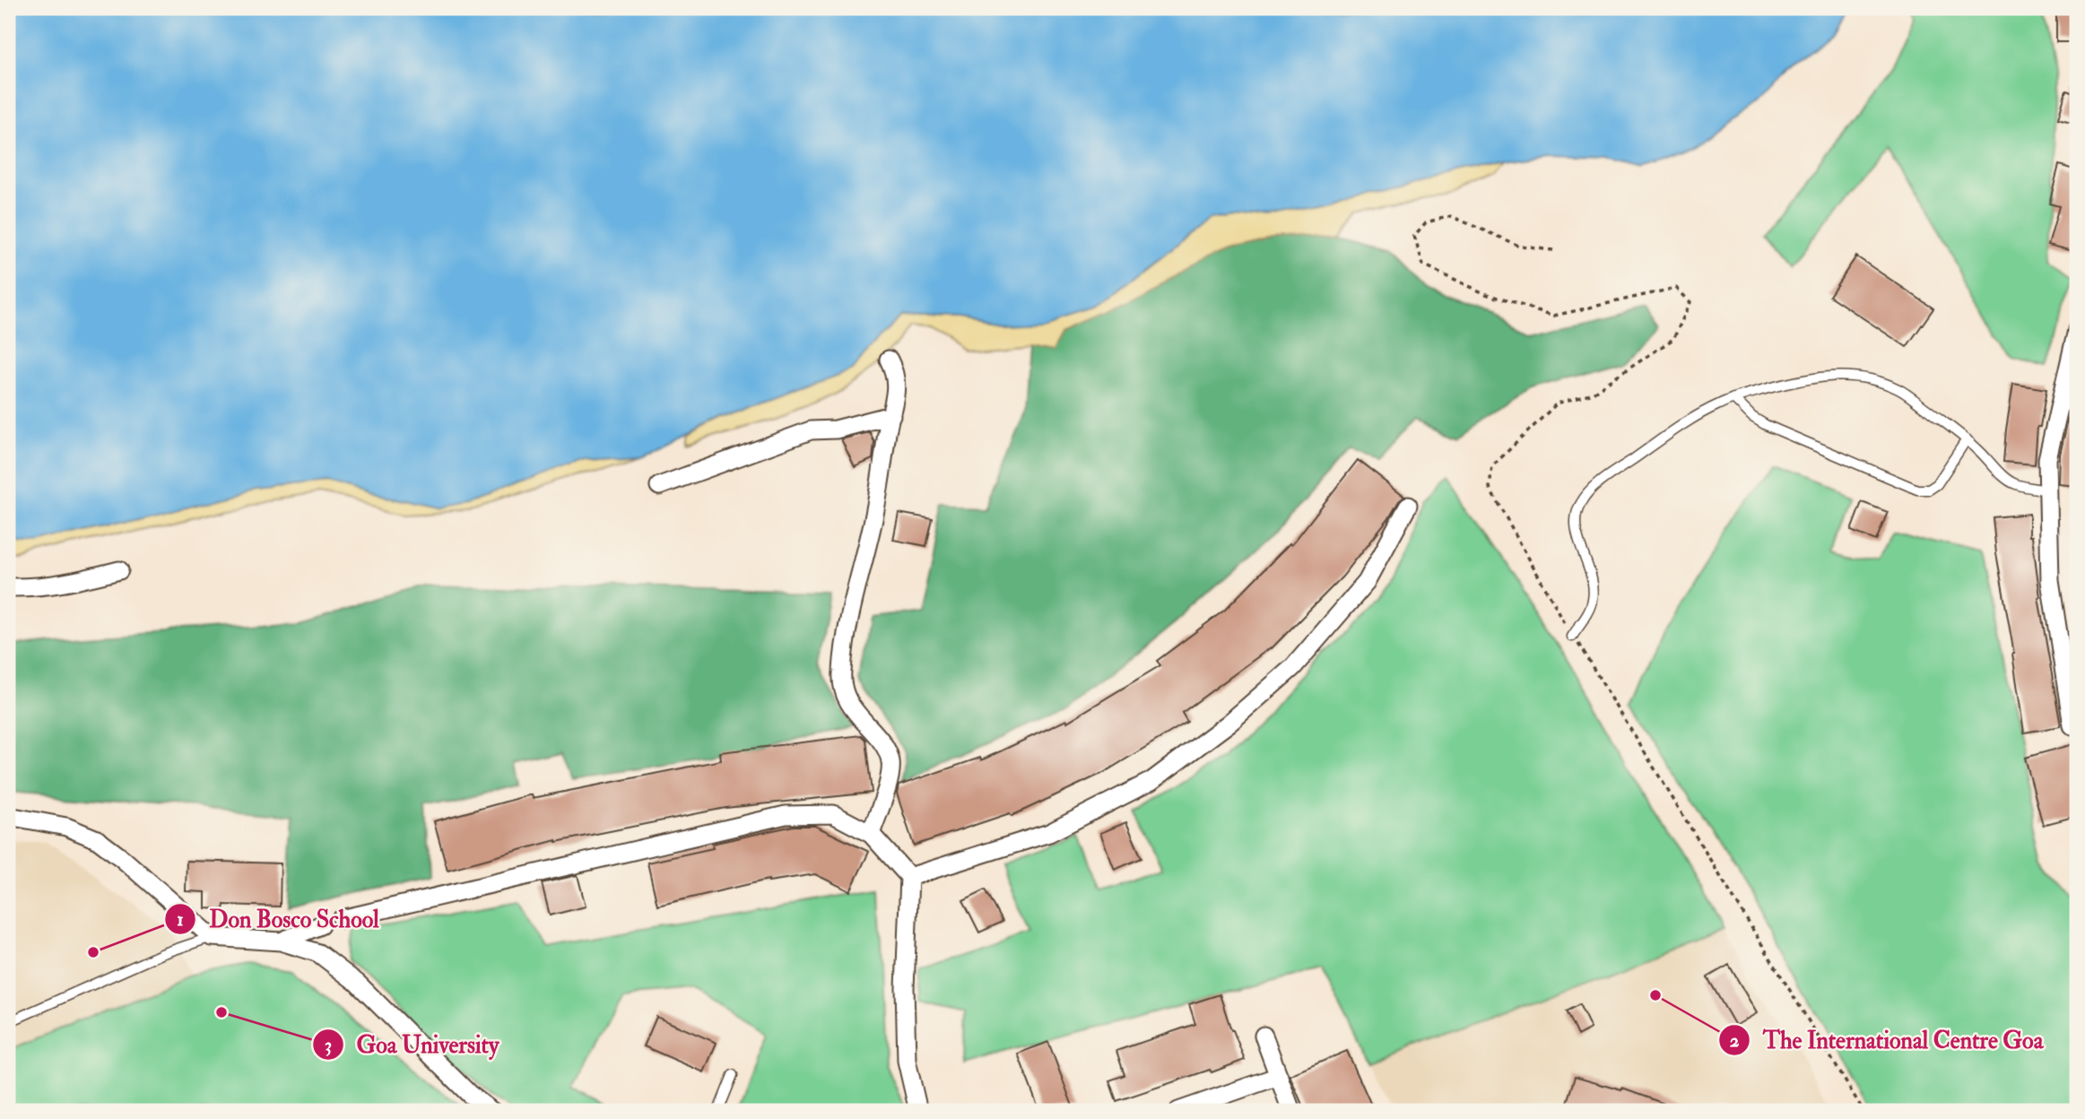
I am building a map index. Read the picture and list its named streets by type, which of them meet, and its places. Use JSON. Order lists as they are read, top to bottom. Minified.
{"places":["Don Bosco School","The International Centre Goa","Goa University"]}
